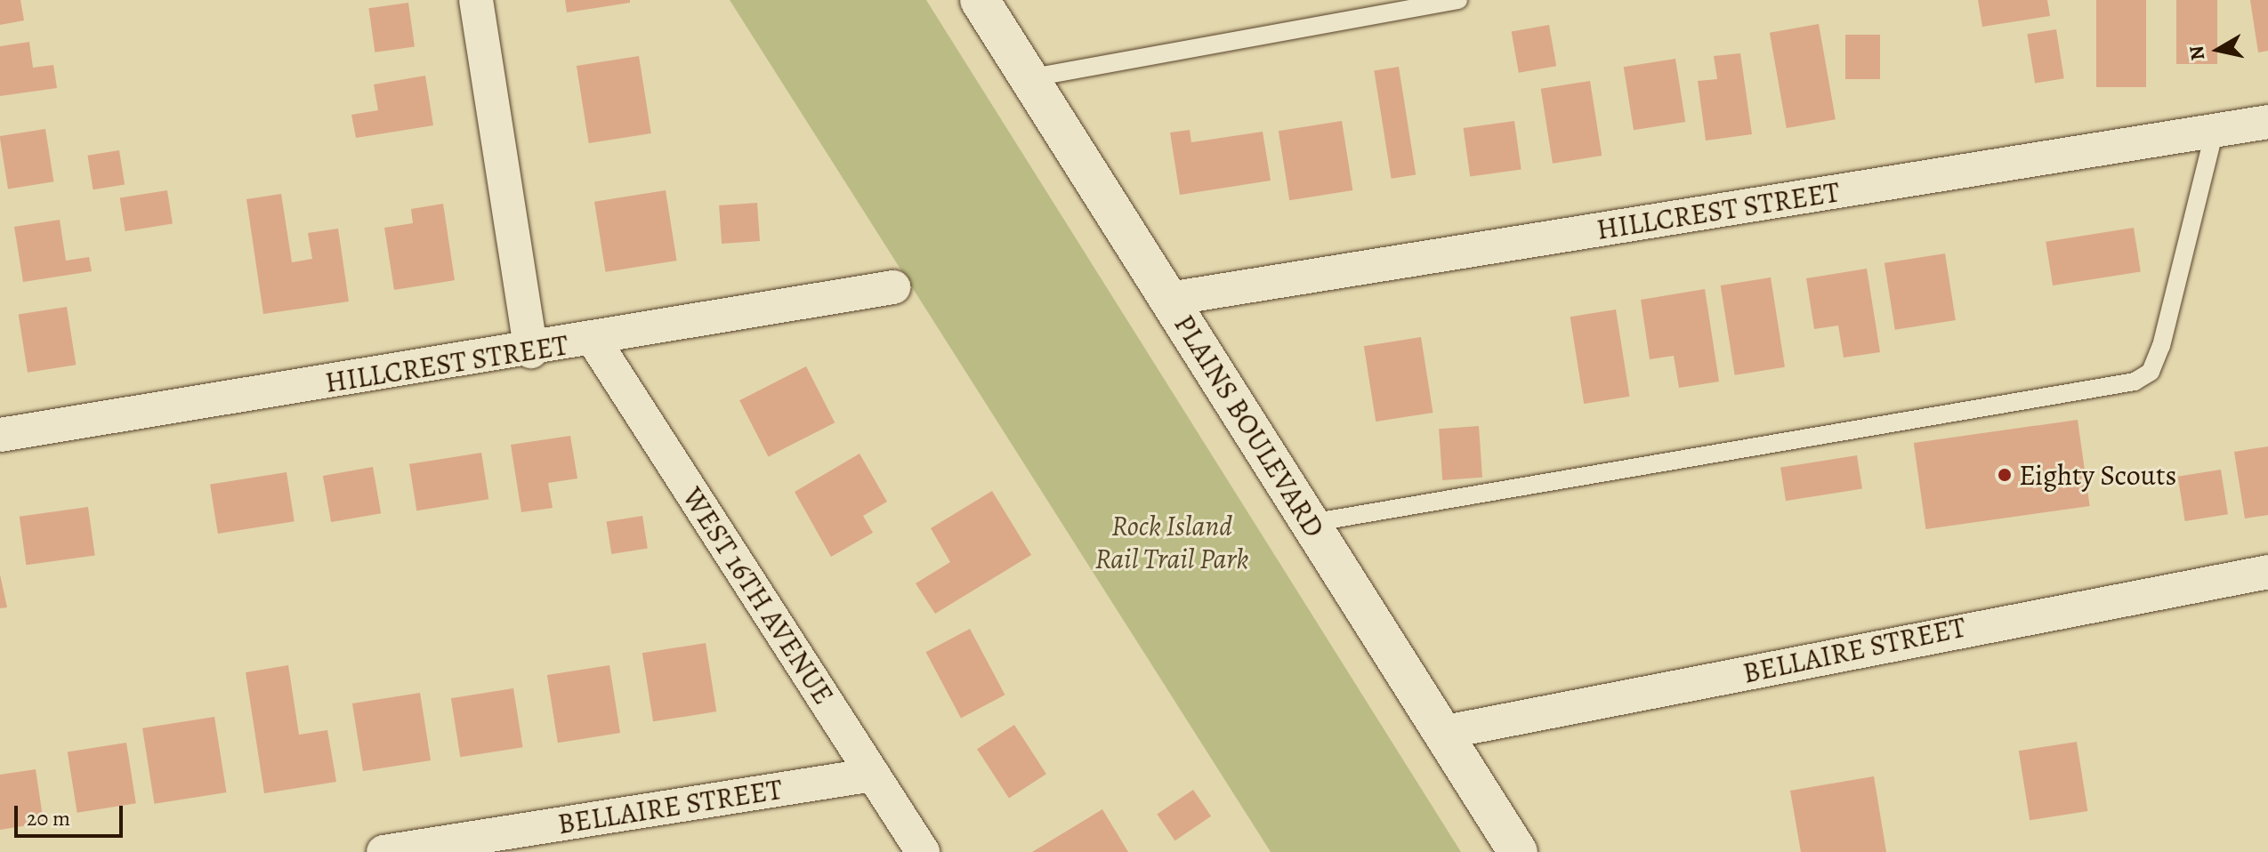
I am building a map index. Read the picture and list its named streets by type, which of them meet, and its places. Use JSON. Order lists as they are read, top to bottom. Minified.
{"streets":{"main road":["PLAINS BOULEVARD"],"street":["HILLCREST STREET","WEST 16TH AVENUE","BELLAIRE STREET"]},"crossings":[["HILLCREST STREET","PLAINS BOULEVARD"],["HILLCREST STREET","WEST 16TH AVENUE"],["PLAINS BOULEVARD","BELLAIRE STREET"],["WEST 16TH AVENUE","BELLAIRE STREET"]],"parks":["Rock Island Rail Trail Park"],"places":["Eighty Scouts"],"scale_bar":"20 m","north":"left"}
